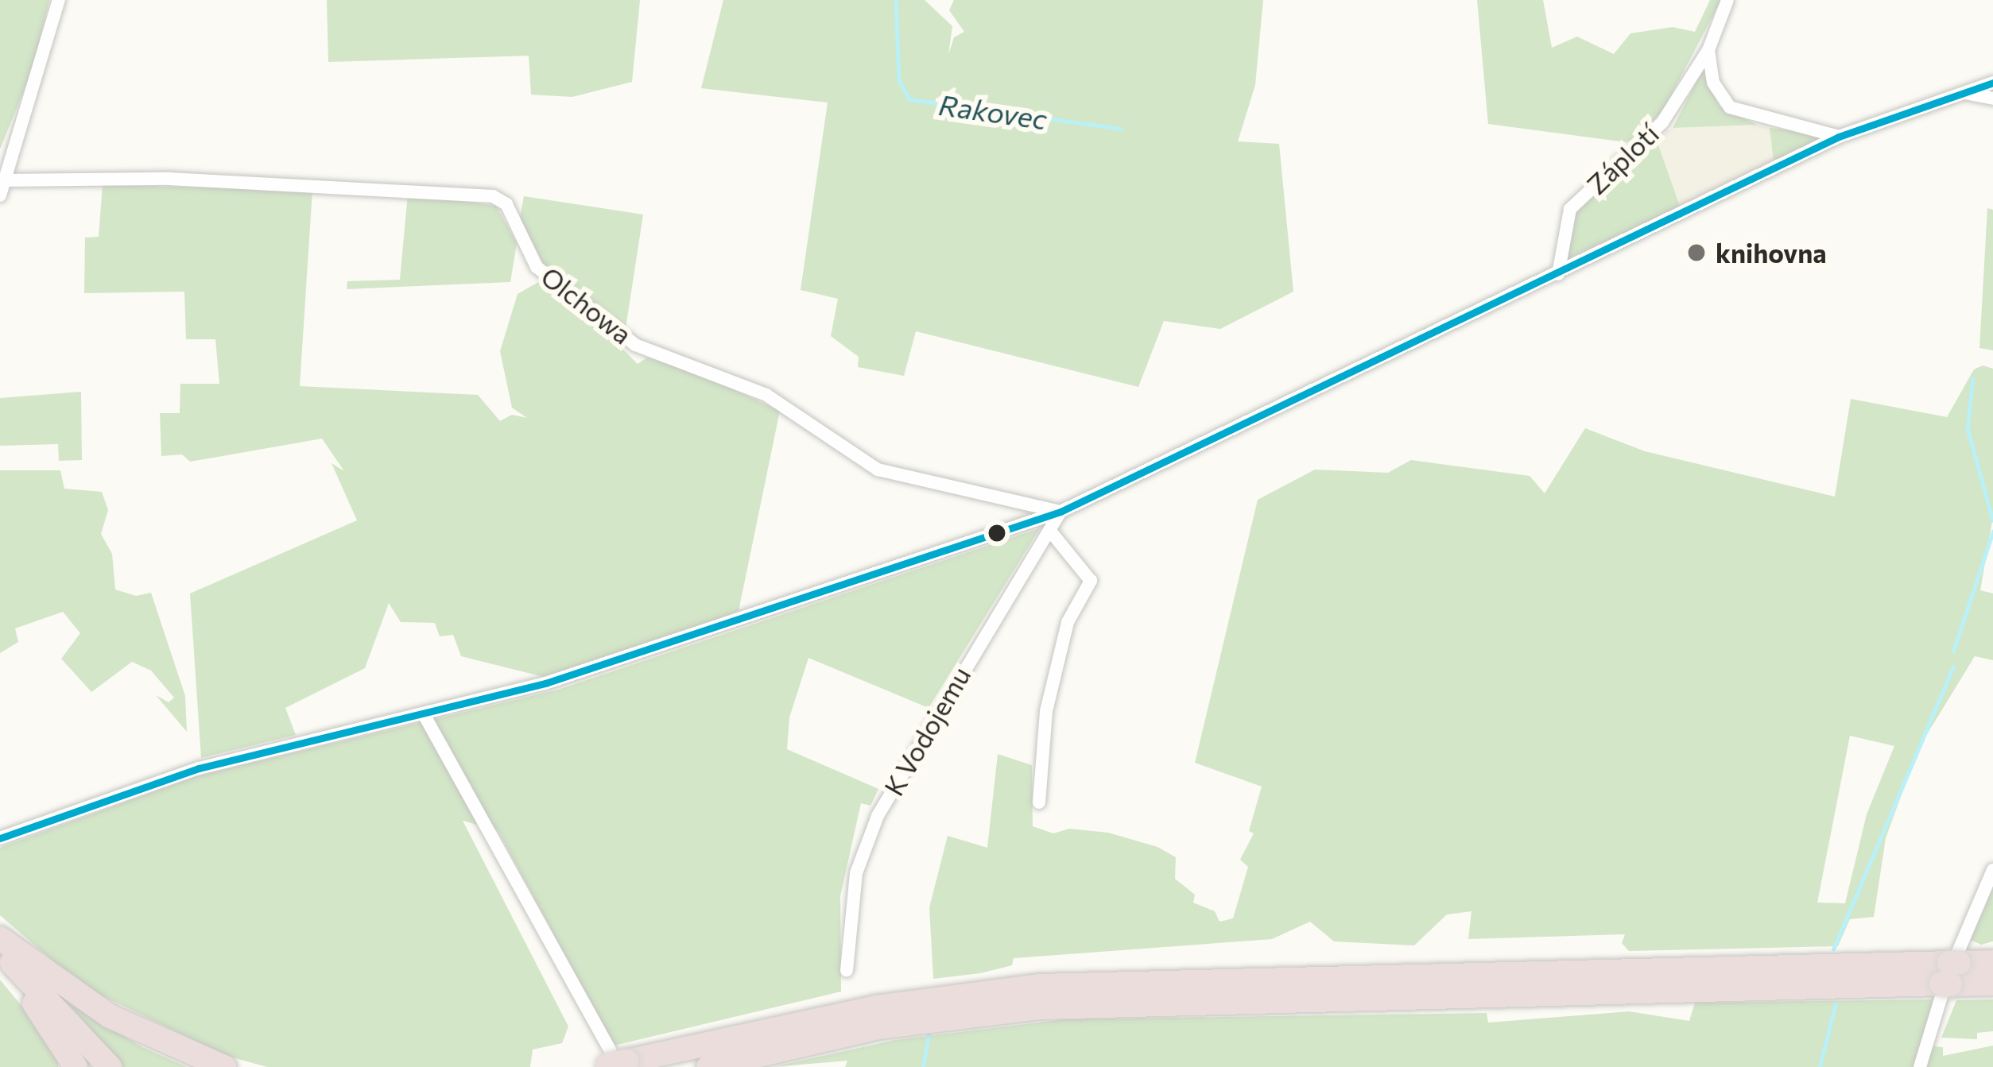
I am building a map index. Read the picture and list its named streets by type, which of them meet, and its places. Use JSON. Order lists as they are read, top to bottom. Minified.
{"streets":{"street":["Záplotí","Olchowa","K Vodojemu"]},"crossings":[["Olchowa","K Vodojemu"]],"water":["Rakovec"],"places":["knihovna"]}
